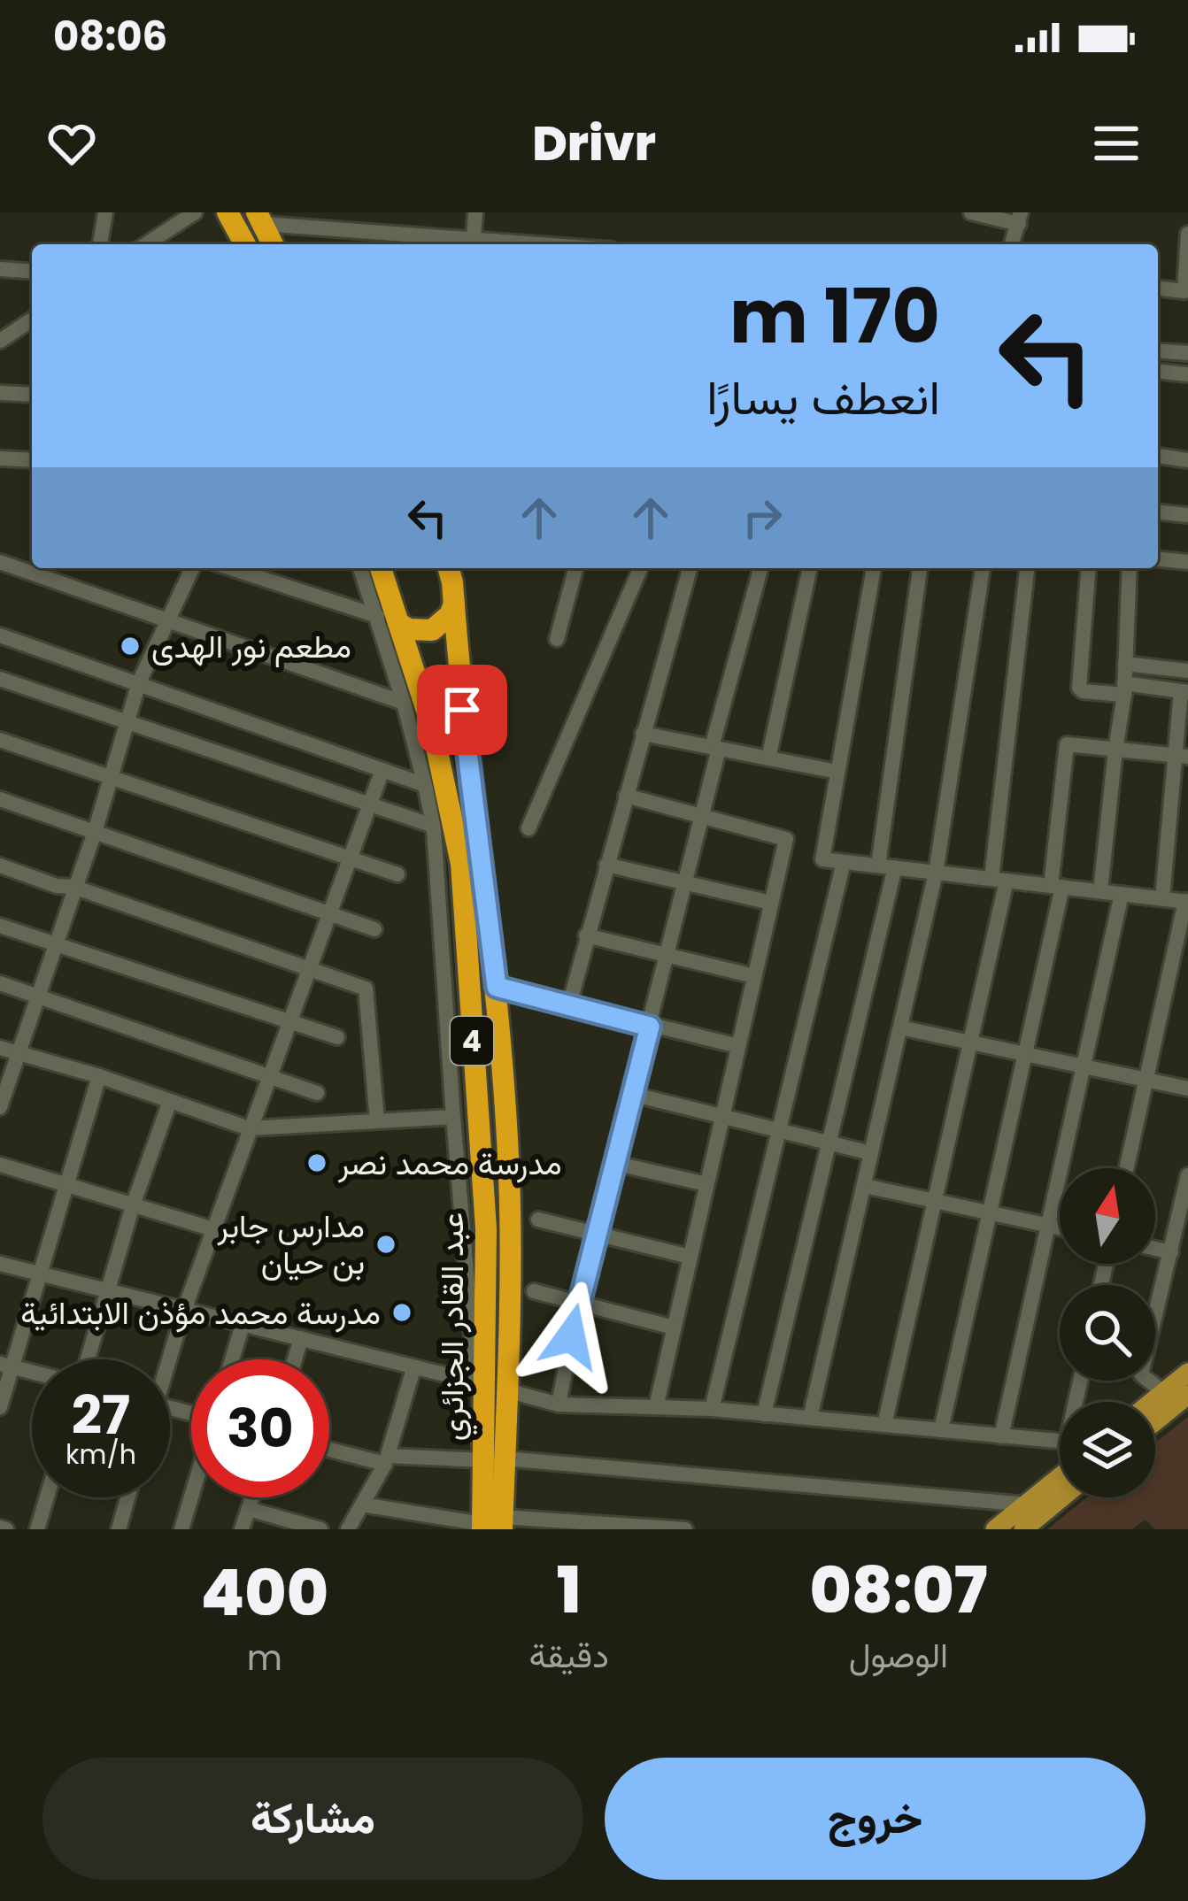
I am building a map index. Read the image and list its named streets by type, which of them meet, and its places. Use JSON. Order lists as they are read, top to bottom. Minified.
{"streets":{"highway":["4","عبد القادر الجزائري"]},"places":["مطعم نور الهدى","مدرسة محمد نصر","مدارس جابر بن حيان","مدرسة محمد مؤذن الابتدائية"],"north":"top","page":{"status":"08:06","header":"Drivr","turn":["170 m","انعطف يسارًا"],"speed":"27 km/h","limit":"30","eta":["08:07","الوصول","1","دقيقة","400","m"],"buttons":["خروج","مشاركة"]}}
